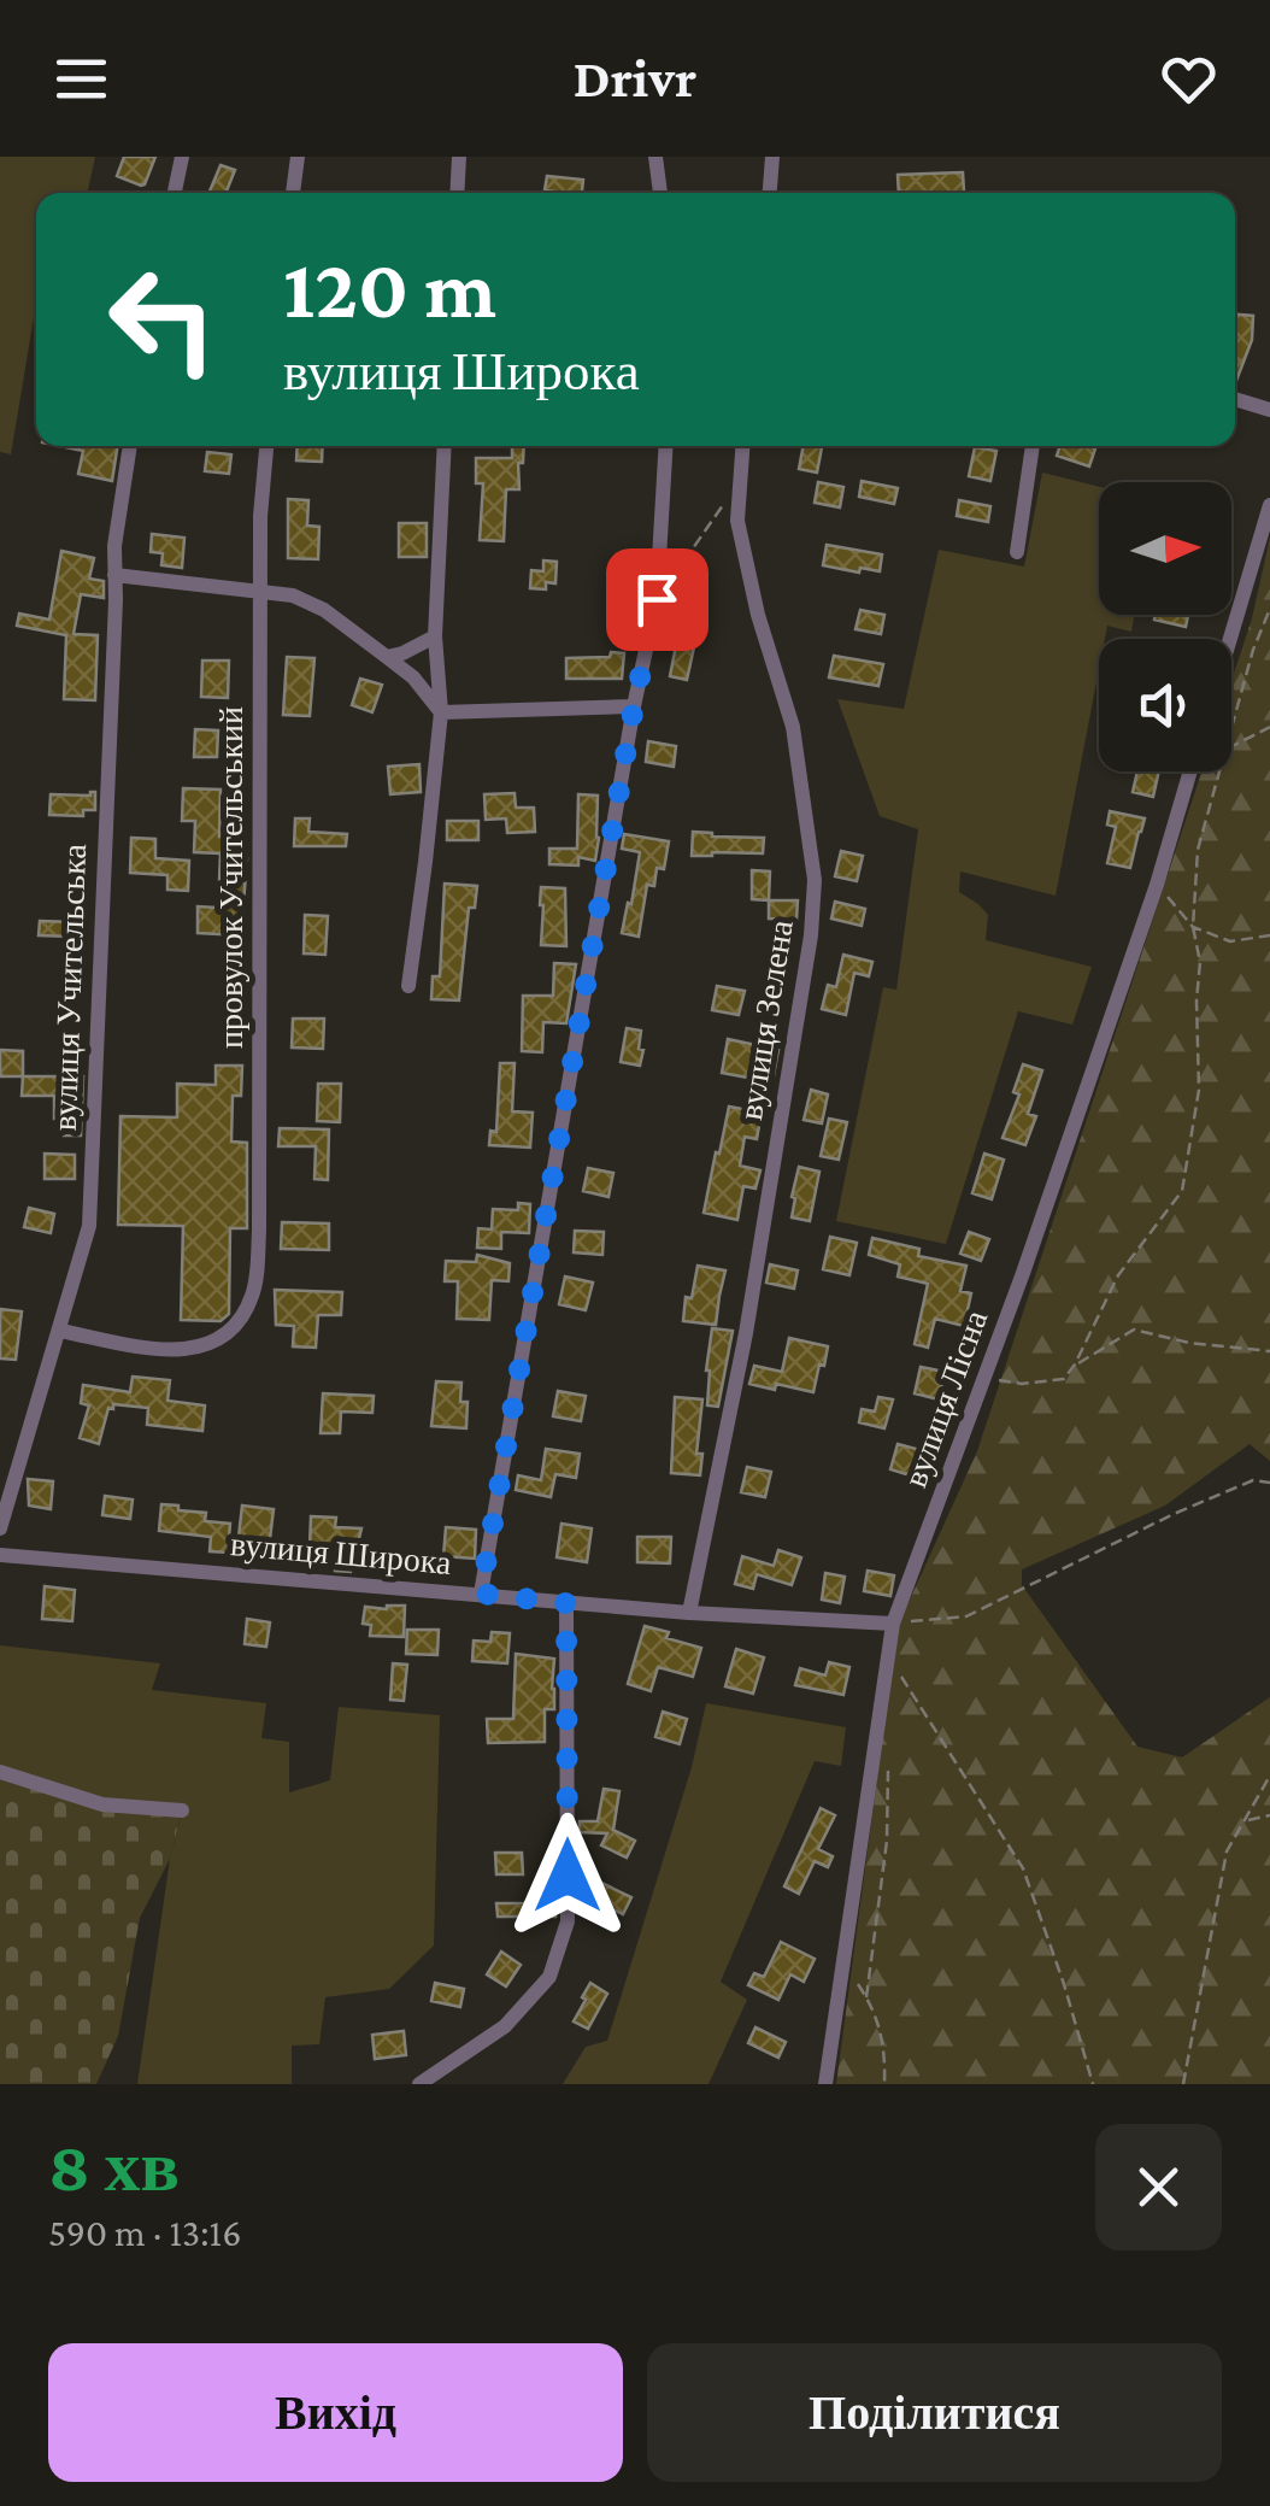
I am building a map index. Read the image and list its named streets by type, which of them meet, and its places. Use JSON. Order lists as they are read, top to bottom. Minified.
{"streets":{"street":["провулок Учительський","вулиця Учительська","вулиця Зелена","вулиця Лісна","вулиця Широка"]},"crossings":[["провулок Учительський","вулиця Учительська"],["вулиця Зелена","вулиця Широка"],["вулиця Лісна","вулиця Широка"]],"north":"right","page":{"header":"Drivr","turn":["120 m","вулиця Широка"],"heading":["8 хв","590 m · 13:16"],"buttons":["Вихід","Поділитися"]}}
